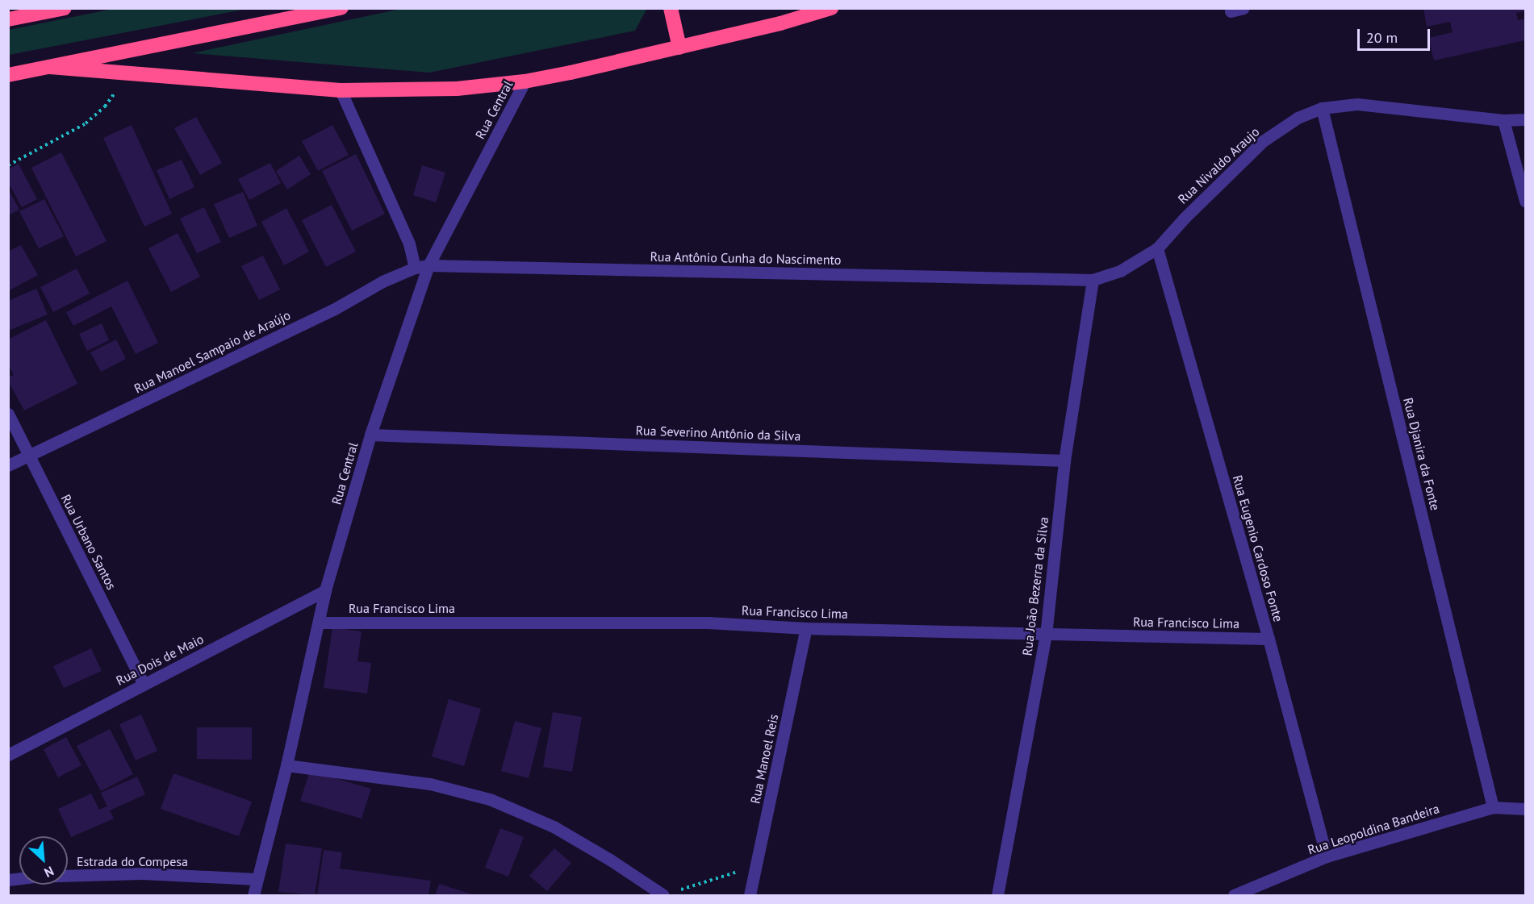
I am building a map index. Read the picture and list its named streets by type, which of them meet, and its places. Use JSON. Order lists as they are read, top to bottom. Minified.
{"streets":{"street":["Rua Central","Rua Nivaldo Araujo","Rua Antônio Cunha do Nascimento","Rua Manoel Sampaio de Araújo","Rua Severino Antônio da Silva","Rua Djanira da Fonte","Rua Urbano Santos","Rua Eugenio Cardoso Fonte","Rua João Bezerra da Silva","Rua Francisco Lima","Rua Dois de Maio","Rua Manoel Reis","Rua Leopoldina Bandeira","Estrada do Compesa"]},"crossings":[["Rua Central","Rua Antônio Cunha do Nascimento"],["Rua Central","Rua Manoel Sampaio de Araújo"],["Rua Central","Rua Severino Antônio da Silva"],["Rua Central","Rua Francisco Lima"],["Rua Central","Rua Dois de Maio"],["Rua Central","Estrada do Compesa"],["Rua Nivaldo Araujo","Rua Antônio Cunha do Nascimento"],["Rua Nivaldo Araujo","Rua Djanira da Fonte"],["Rua Nivaldo Araujo","Rua Eugenio Cardoso Fonte"],["Rua Nivaldo Araujo","Rua João Bezerra da Silva"],["Rua Antônio Cunha do Nascimento","Rua Manoel Sampaio de Araújo"],["Rua Manoel Sampaio de Araújo","Rua Urbano Santos"],["Rua Severino Antônio da Silva","Rua João Bezerra da Silva"],["Rua Djanira da Fonte","Rua Leopoldina Bandeira"],["Rua Urbano Santos","Rua Dois de Maio"],["Rua Eugenio Cardoso Fonte","Rua Francisco Lima"],["Rua Eugenio Cardoso Fonte","Rua Leopoldina Bandeira"],["Rua João Bezerra da Silva","Rua Francisco Lima"],["Rua Francisco Lima","Rua Manoel Reis"]],"scale_bar":"20 m","north":"bottom right"}
